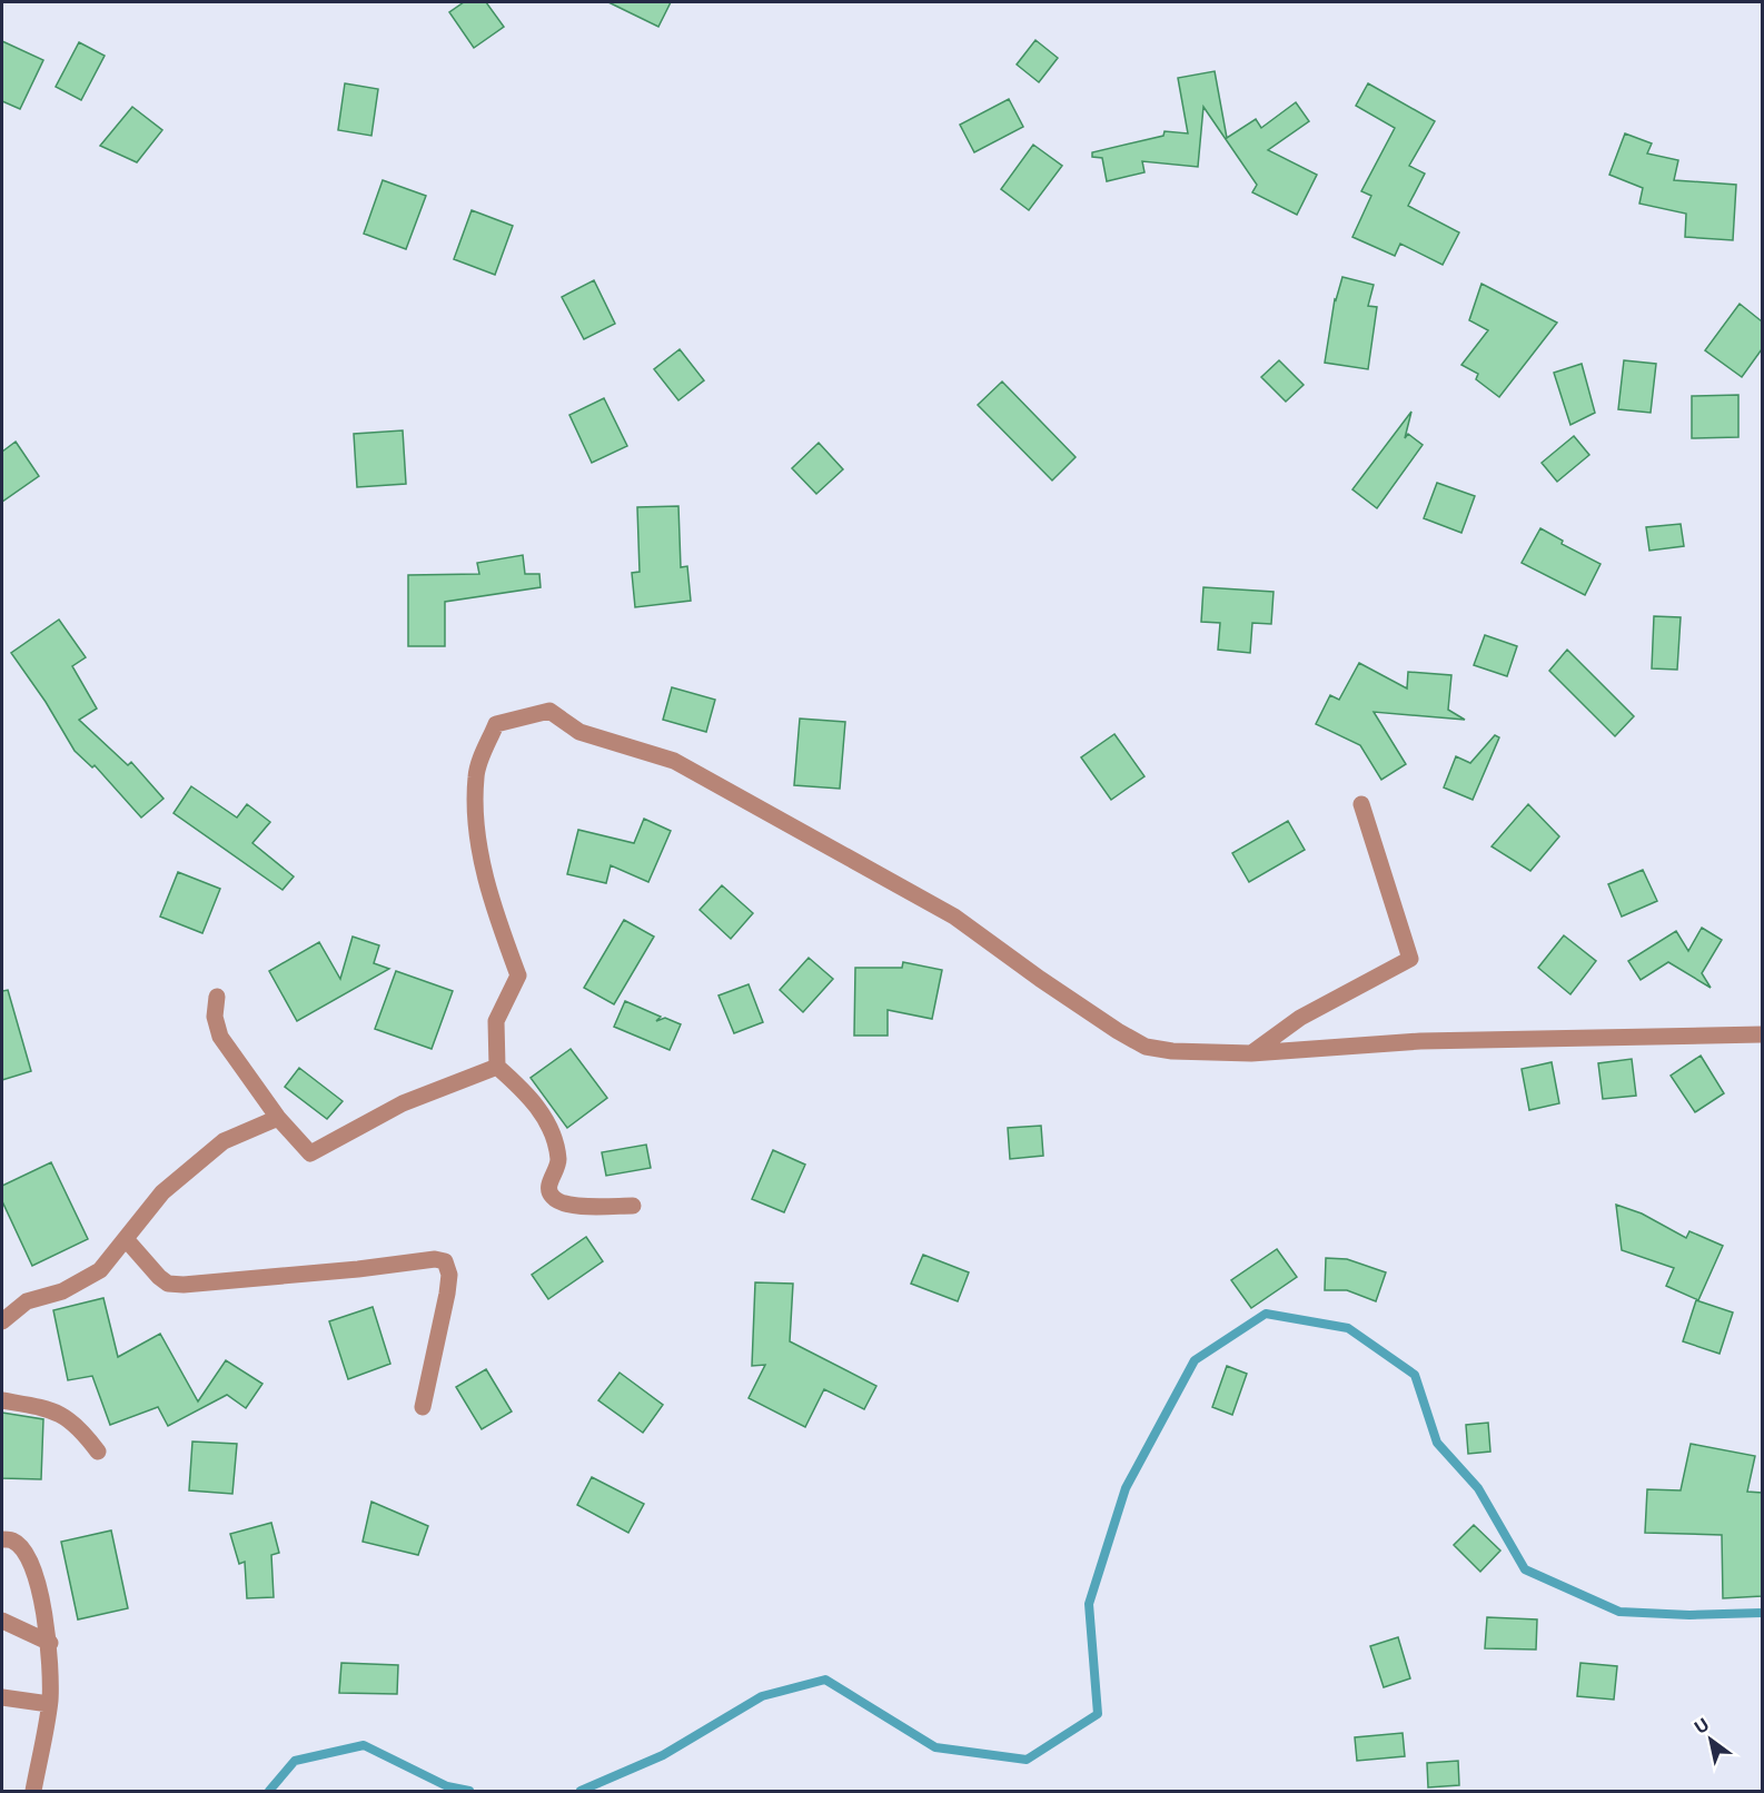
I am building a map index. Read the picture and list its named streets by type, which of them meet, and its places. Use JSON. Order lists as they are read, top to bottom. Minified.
{"north":"top left"}
